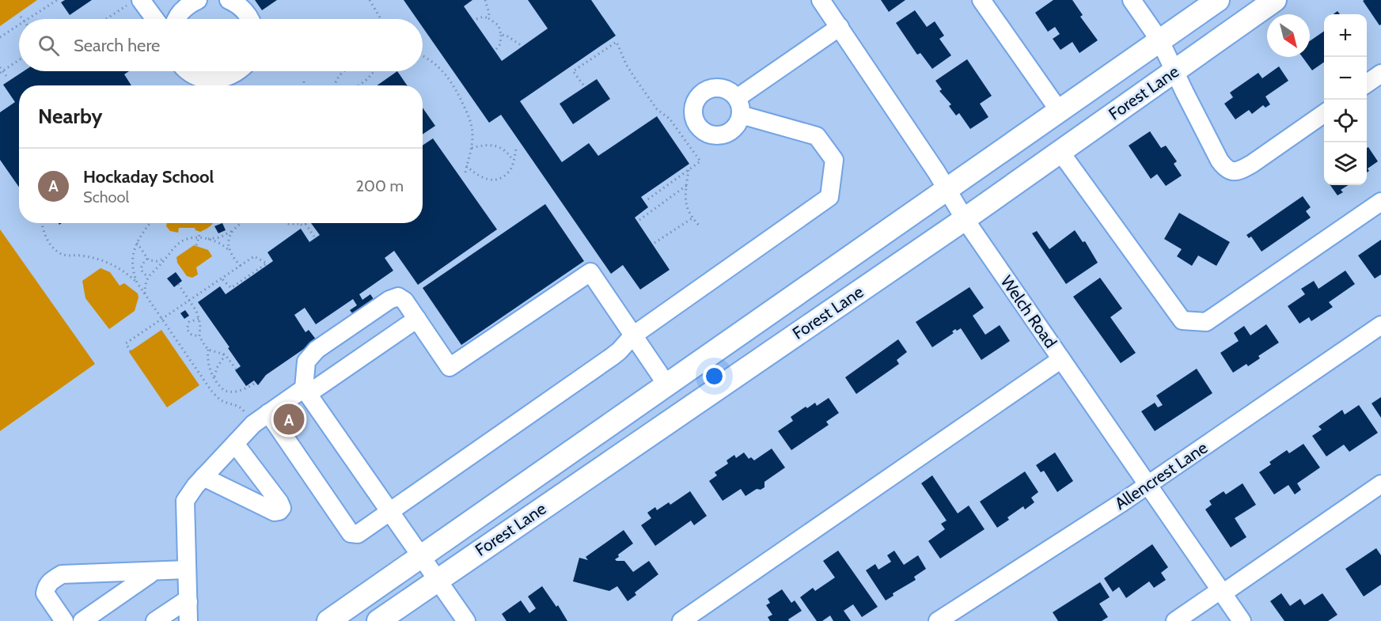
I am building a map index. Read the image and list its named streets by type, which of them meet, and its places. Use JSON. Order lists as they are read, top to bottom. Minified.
{"streets":{"main road":["Forest Lane"],"street":["Welch Road","Allencrest Lane"]},"crossings":[["Forest Lane","Welch Road"],["Welch Road","Allencrest Lane"]],"north":"bottom right","page":{"map_buttons":["+","−"],"search":"Search here","heading":"Nearby","list":[{"mark":"A","name":"Hockaday School","note":"School","value":"200 m"}],"pins":"A"}}
